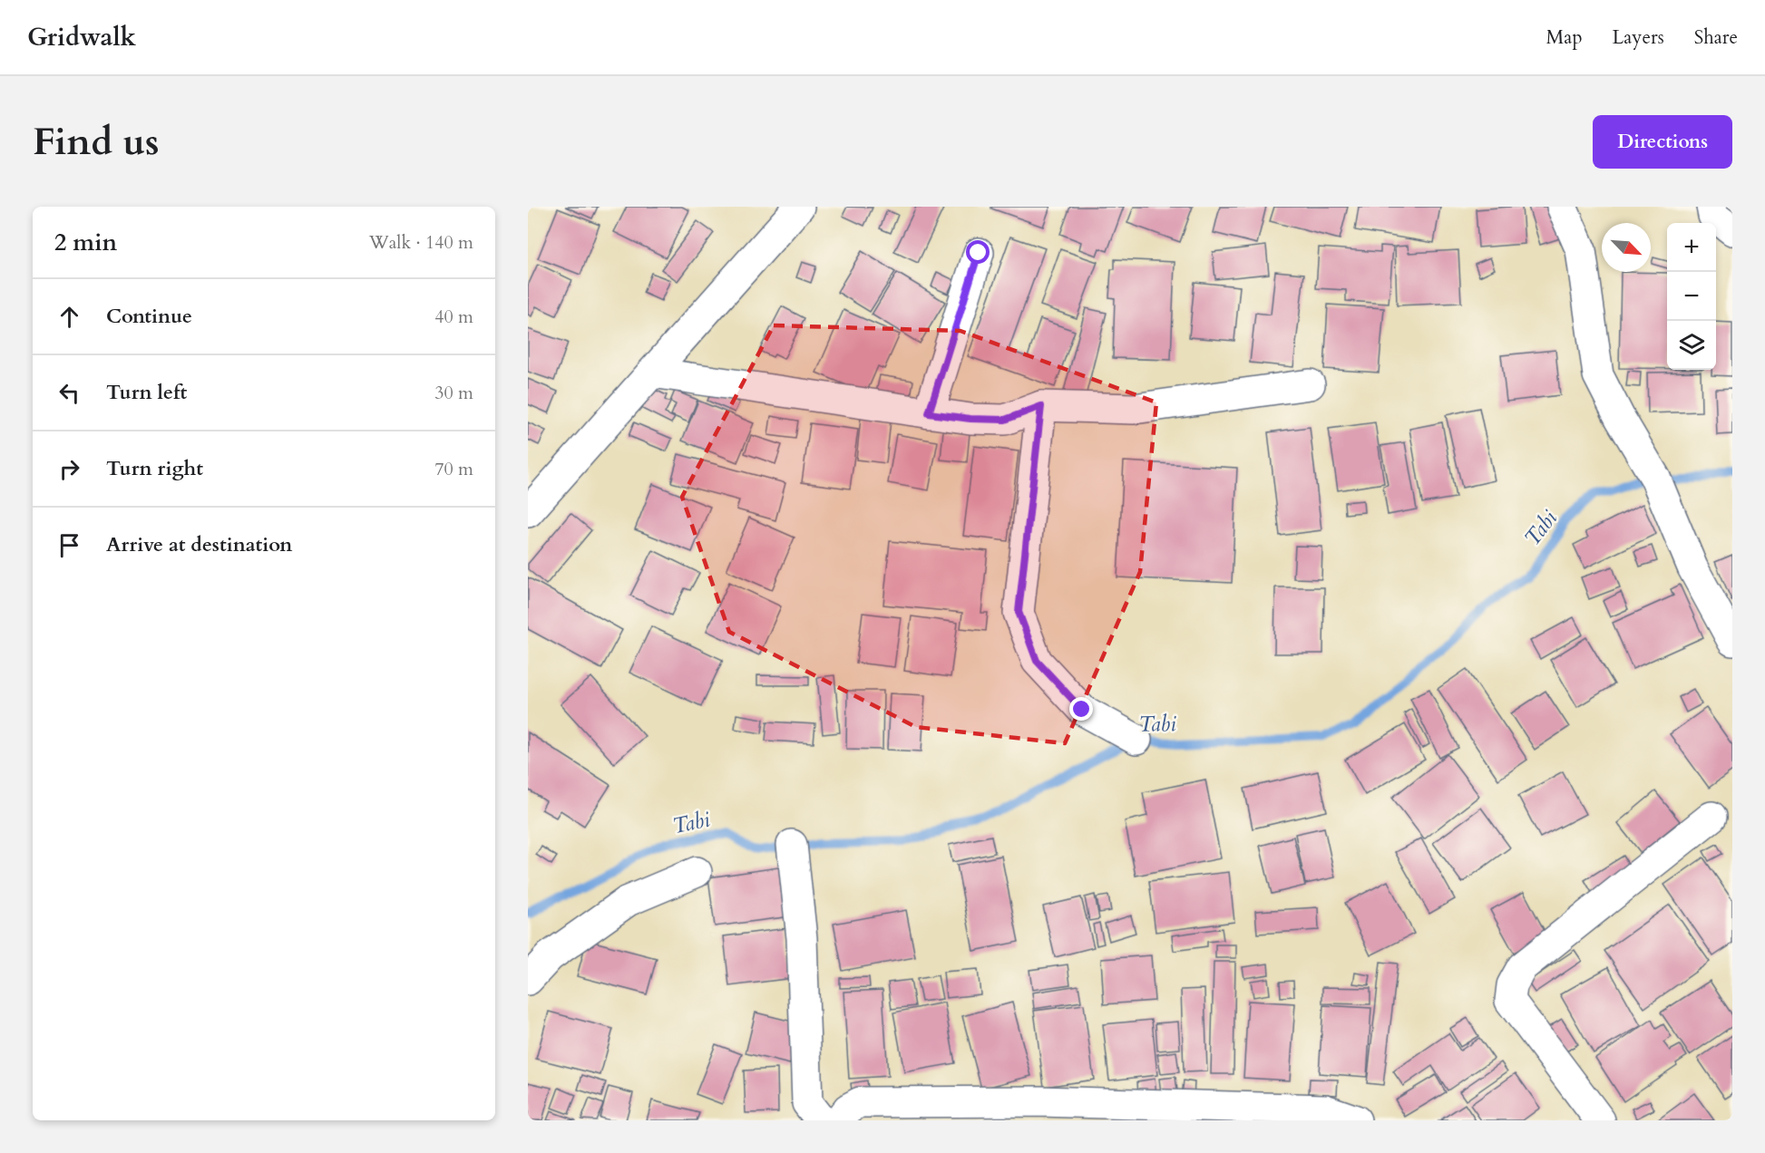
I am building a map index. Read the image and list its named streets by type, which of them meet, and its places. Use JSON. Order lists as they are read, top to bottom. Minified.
{"water":["Tabi"],"north":"bottom right","page":{"header":"Gridwalk","nav":["Map","Layers","Share"],"buttons":"Directions","title":"Find us","heading":["2 min","Walk · 140 m"],"map_buttons":["+","−"],"list":[["Continue","40 m"],["Turn left","30 m"],["Turn right","70 m"],"Arrive at destination"]}}
